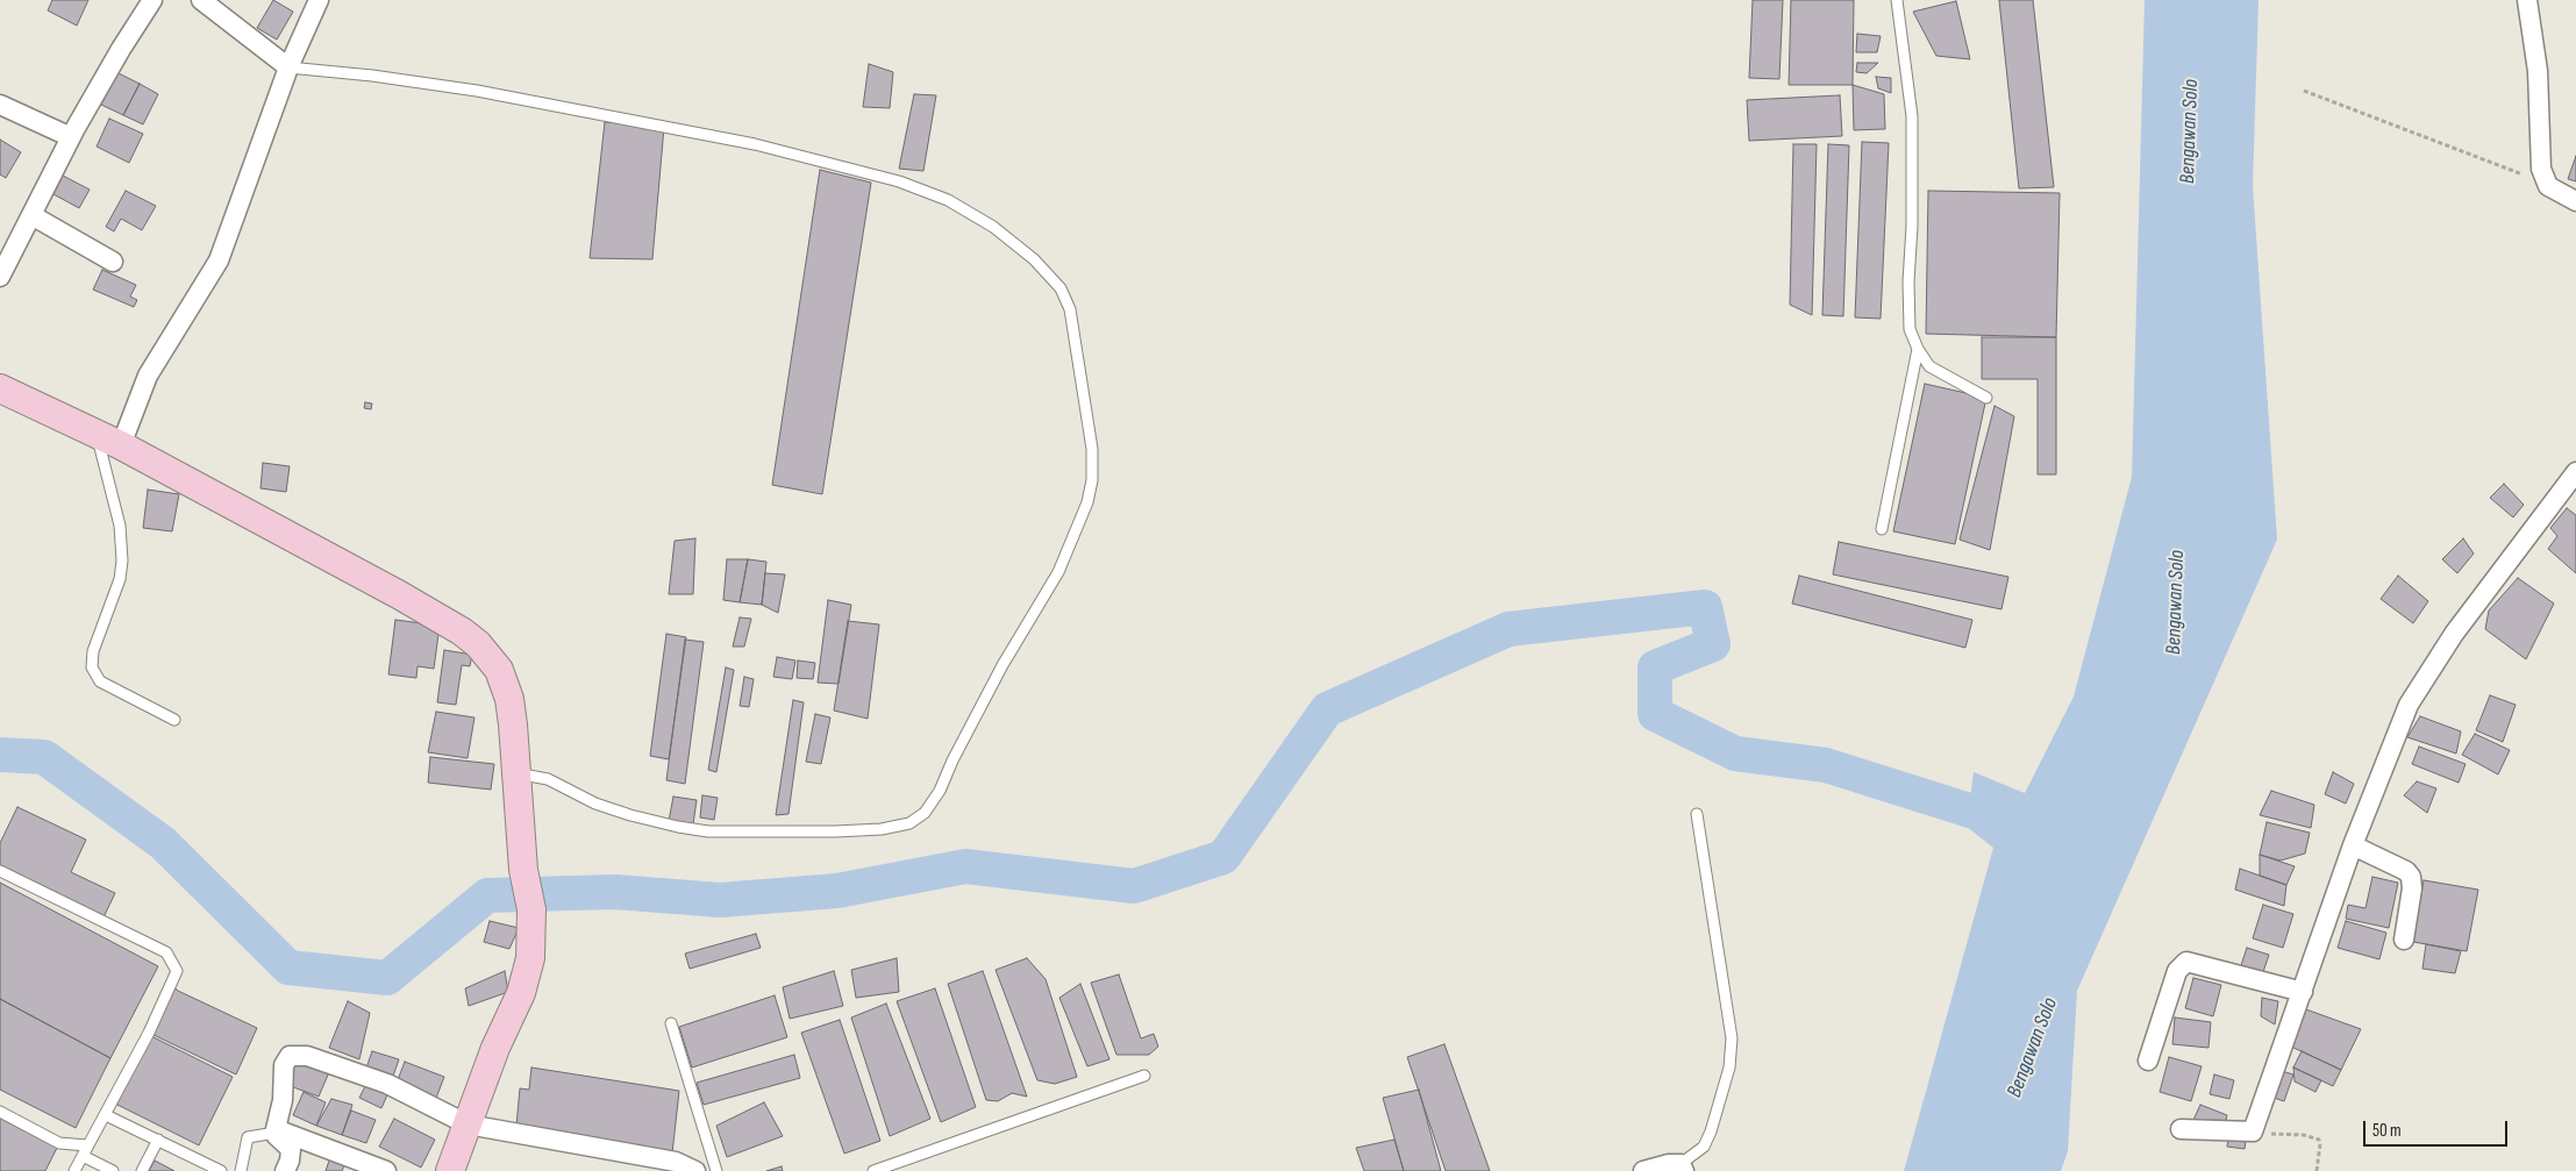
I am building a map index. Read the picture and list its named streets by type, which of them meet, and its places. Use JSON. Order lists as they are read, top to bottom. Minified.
{"water":["Bengawan Solo"],"scale_bar":"50 m"}
